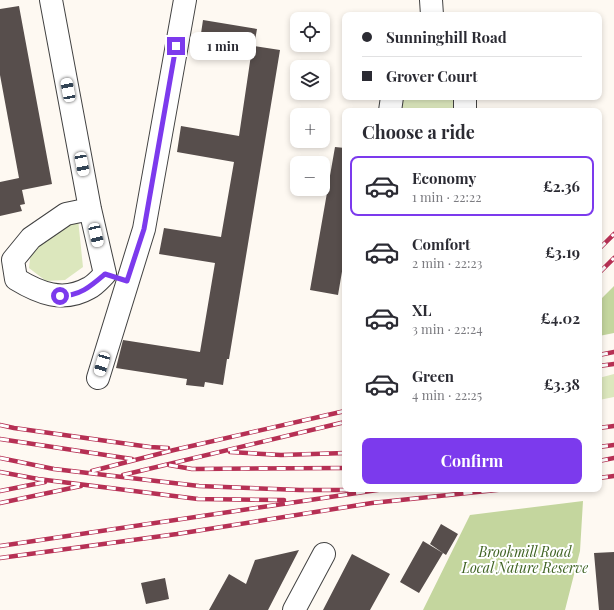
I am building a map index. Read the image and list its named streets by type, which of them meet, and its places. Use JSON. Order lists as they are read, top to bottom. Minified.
{"parks":["Brookmill Road Local Nature Reserve"],"page":{"map_buttons":["+","−"],"banner":["Sunninghill Road","Grover Court"],"bubble":"1 min","heading":"Choose a ride","list":[{"name":"Economy","note":"1 min · 22:22","value":"£2.36"},{"name":"Comfort","note":"2 min · 22:23","value":"£3.19"},{"name":"XL","note":"3 min · 22:24","value":"£4.02"},{"name":"Green","note":"4 min · 22:25","value":"£3.38"}],"buttons":"Confirm"}}
